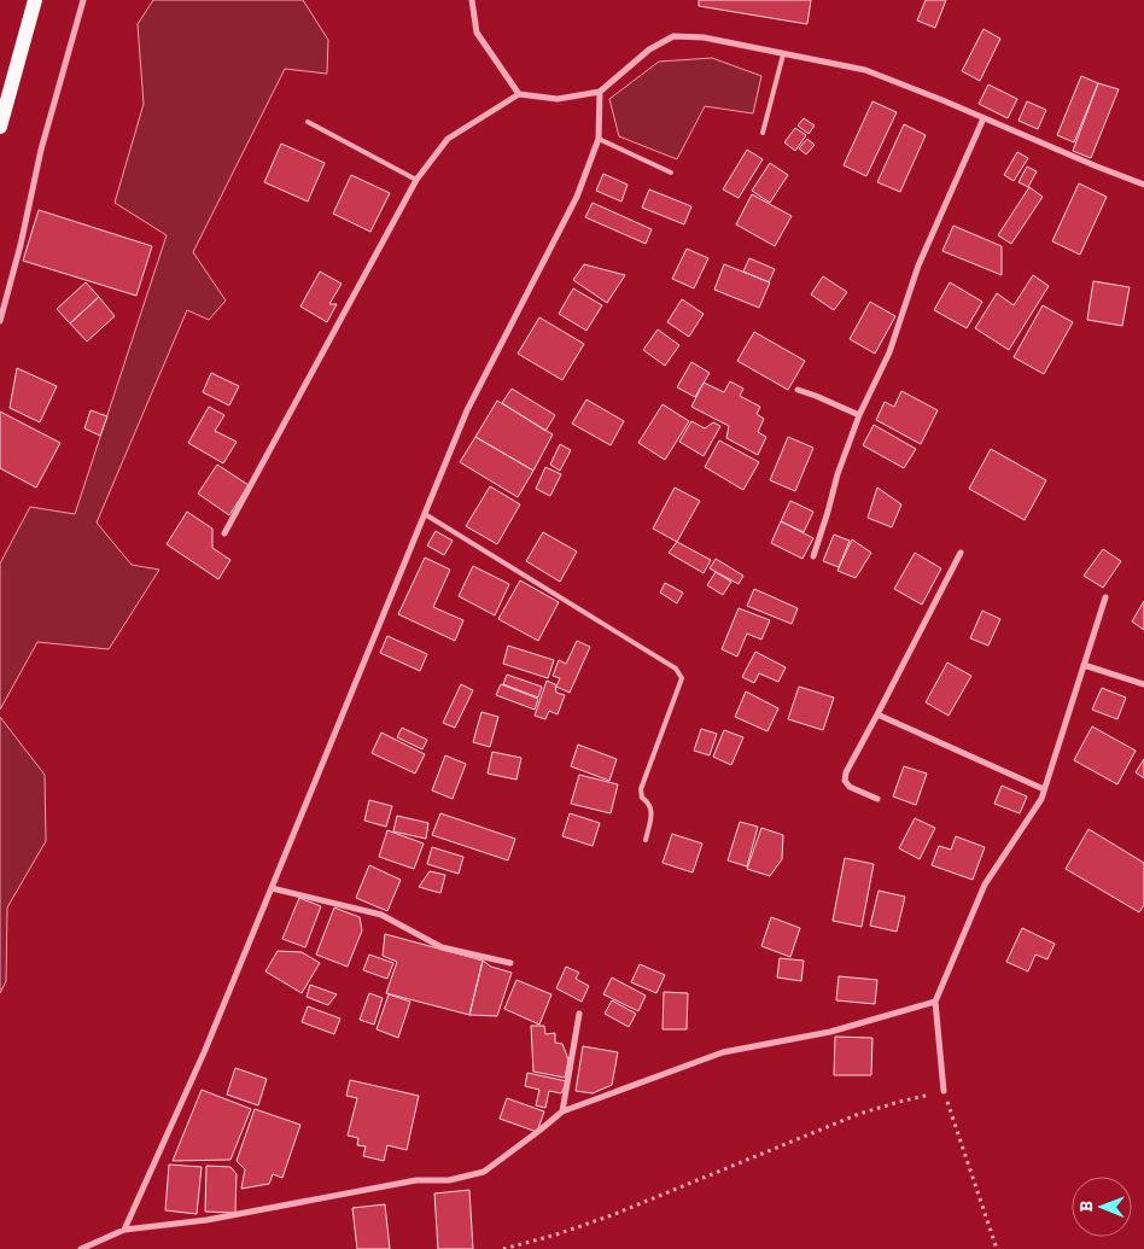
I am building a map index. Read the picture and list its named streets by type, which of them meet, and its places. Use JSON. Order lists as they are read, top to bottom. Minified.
{"north":"left"}
